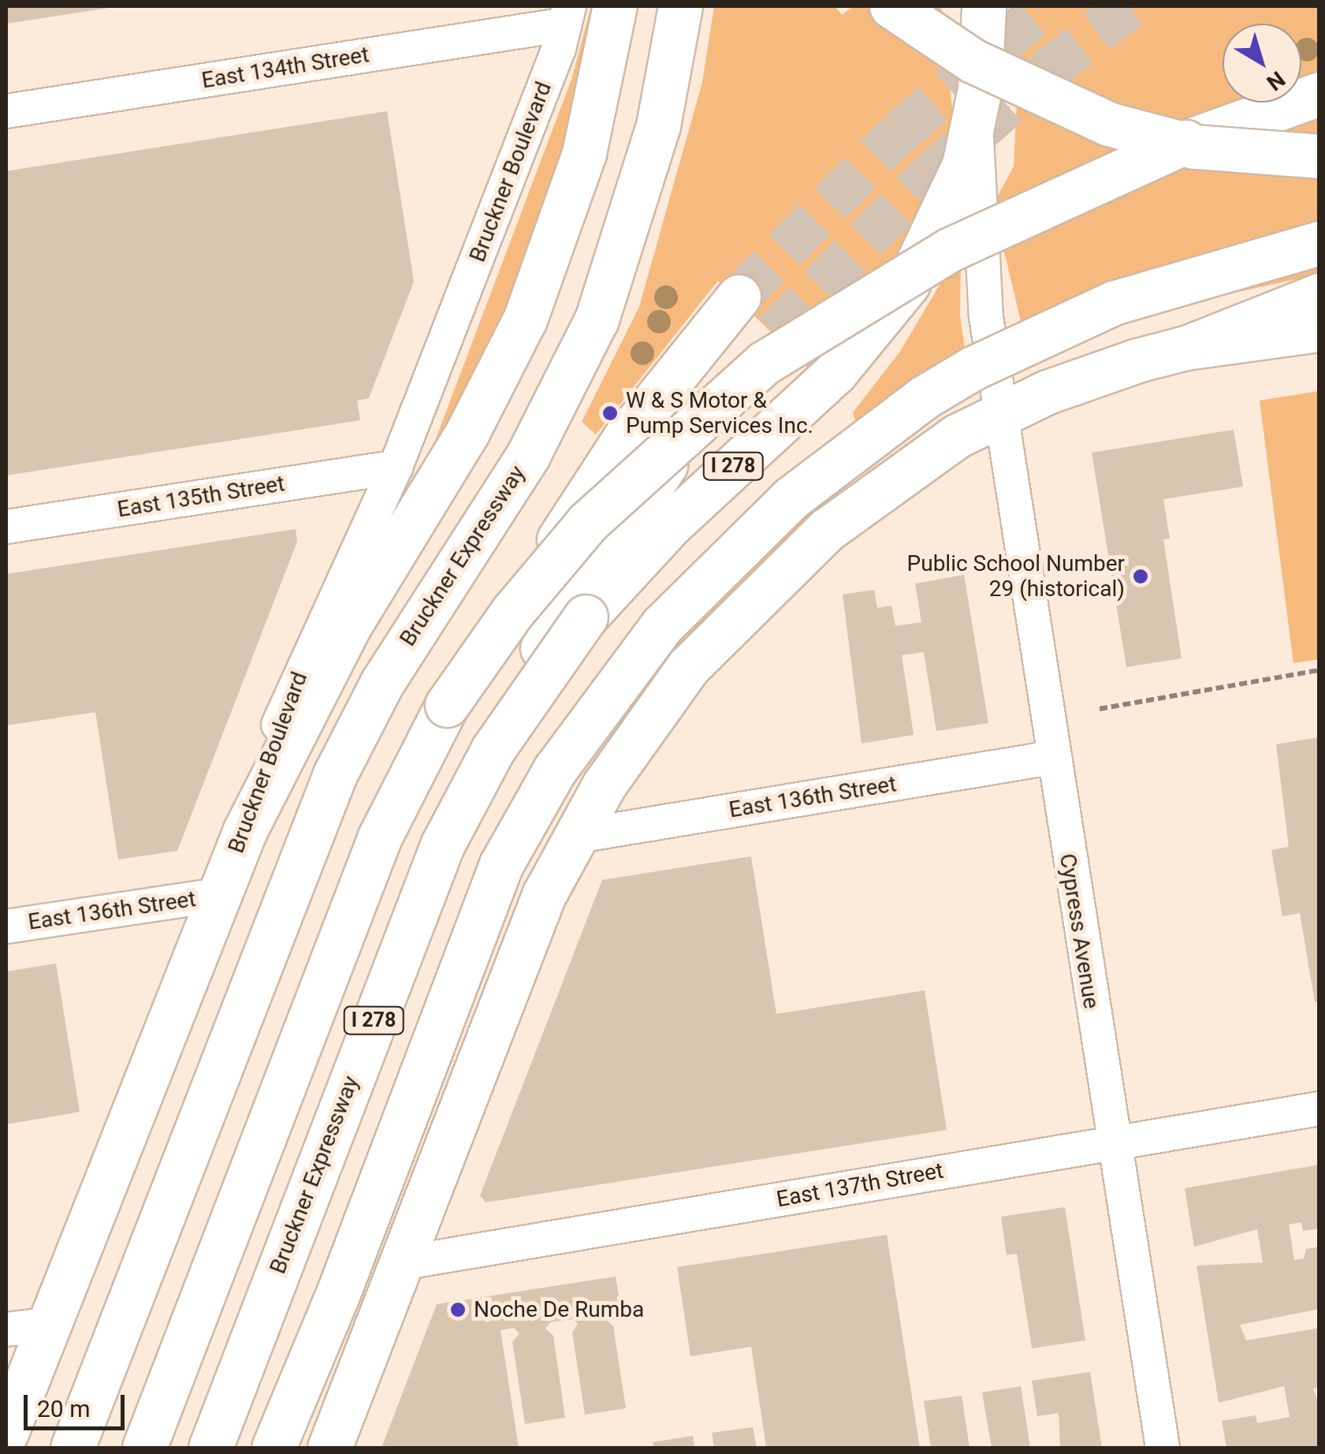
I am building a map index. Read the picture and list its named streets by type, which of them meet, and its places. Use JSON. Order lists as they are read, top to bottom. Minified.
{"streets":{"main road":["Bruckner Boulevard","I 278","Bruckner Expressway"],"street":["East 134th Street","East 135th Street","East 136th Street","Cypress Avenue","East 137th Street"]},"crossings":[["East 134th Street","Bruckner Boulevard"],["Bruckner Boulevard","East 135th Street"],["Bruckner Boulevard","East 136th Street"],["Bruckner Expressway","Cypress Avenue"],["East 136th Street","Cypress Avenue"],["Cypress Avenue","East 137th Street"]],"places":["W & S Motor & Pump Services Inc.","Public School Number 29 (historical)","Noche De Rumba"],"scale_bar":"20 m","north":"bottom right"}
